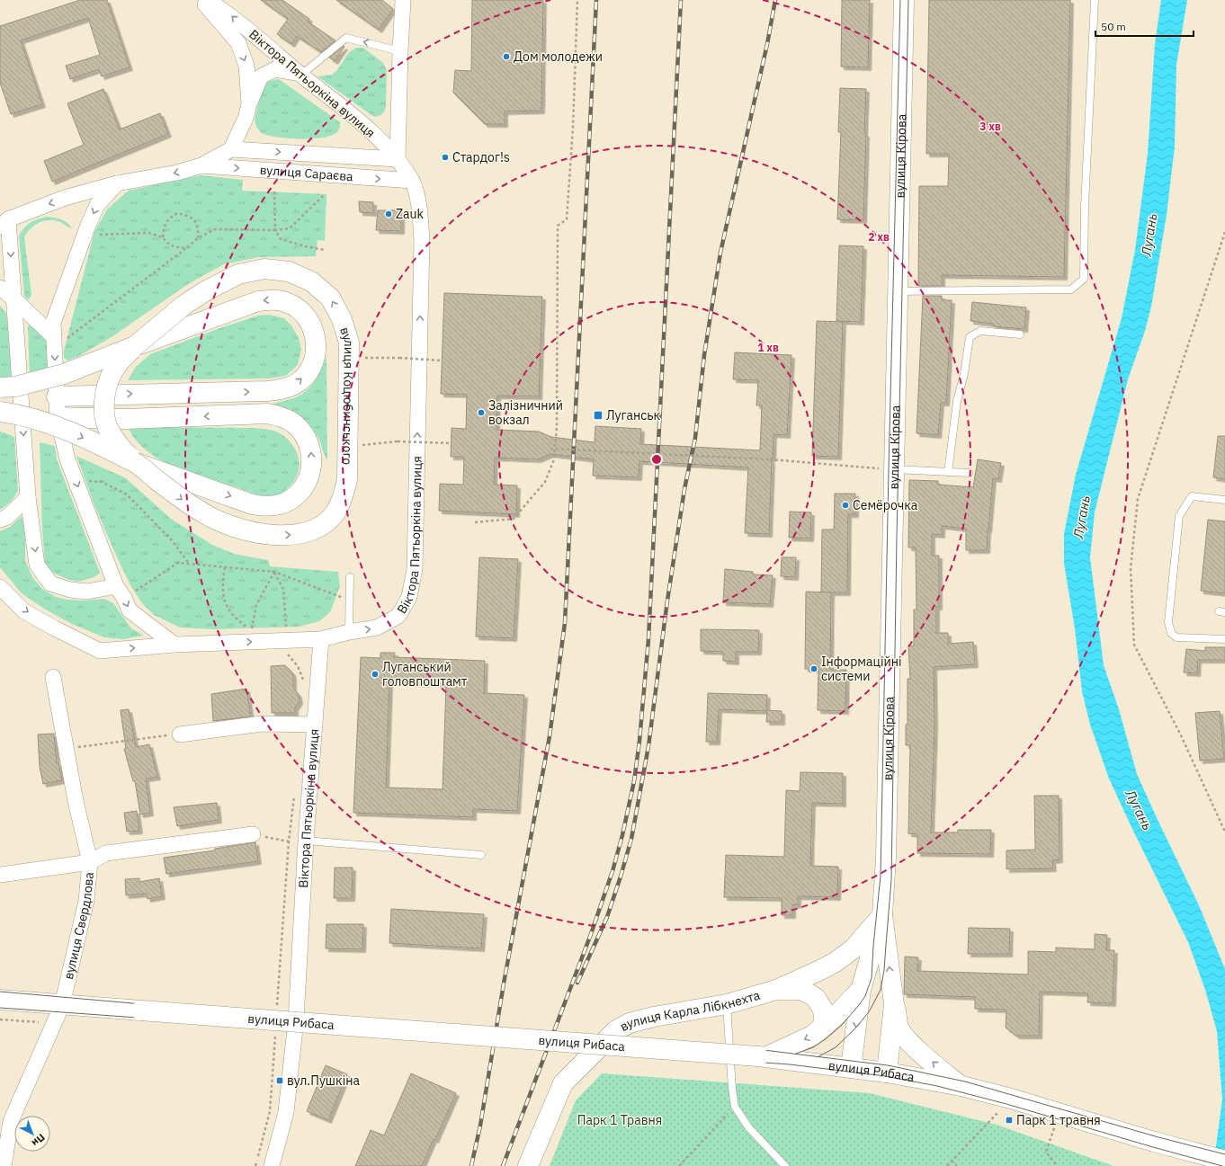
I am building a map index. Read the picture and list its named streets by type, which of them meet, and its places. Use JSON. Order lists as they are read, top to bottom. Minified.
{"streets":{"street":["Віктора Пятьоркіна вулиця","вулиця Кірова","вулиця Сараєва","вулиця Коцюбинського","вулиця Свердлова","вулиця Карла Лібкнехта","вулиця Рибаса"]},"crossings":[["Віктора Пятьоркіна вулиця","вулиця Сараєва"],["вулиця Кірова","вулиця Карла Лібкнехта"],["вулиця Кірова","вулиця Рибаса"],["вулиця Свердлова","вулиця Рибаса"]],"one_way":["Віктора Пятьоркіна вулиця"],"water":["Лугань"],"parks":["Парк 1 Травня"],"places":{"other":["Дом молодежи","Стардог!s","Zauk","Залізничний вокзал","Семёрочка","Інформаційні системи","Луганський головпоштамт"],"transit":["Луганськ","вул.Пушкіна","Парк 1 травня"]},"scale_bar":"50 m","north":"bottom right","rings":["3 хв","2 хв","1 хв"]}
